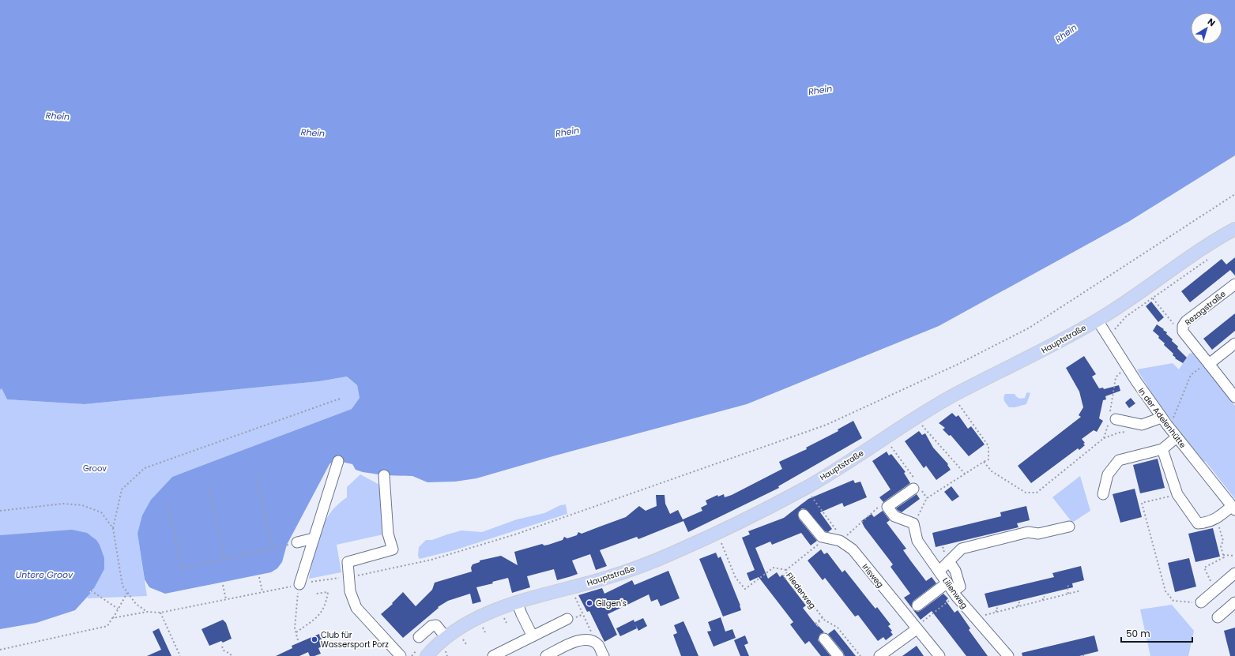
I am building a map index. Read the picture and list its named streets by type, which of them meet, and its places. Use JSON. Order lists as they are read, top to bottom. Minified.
{"streets":{"main road":["Hauptstraße"],"street":["Rezagstraße","In der Adelenhütte","Irisweg","Lilienweg"],"path":["Fliederweg"]},"crossings":[["Hauptstraße","In der Adelenhütte"]],"water":["Rhein","Untere Groov"],"parks":["Groov"],"places":["Gilgen's","Club für Wassersport Porz"],"scale_bar":"50 m","north":"top right"}
